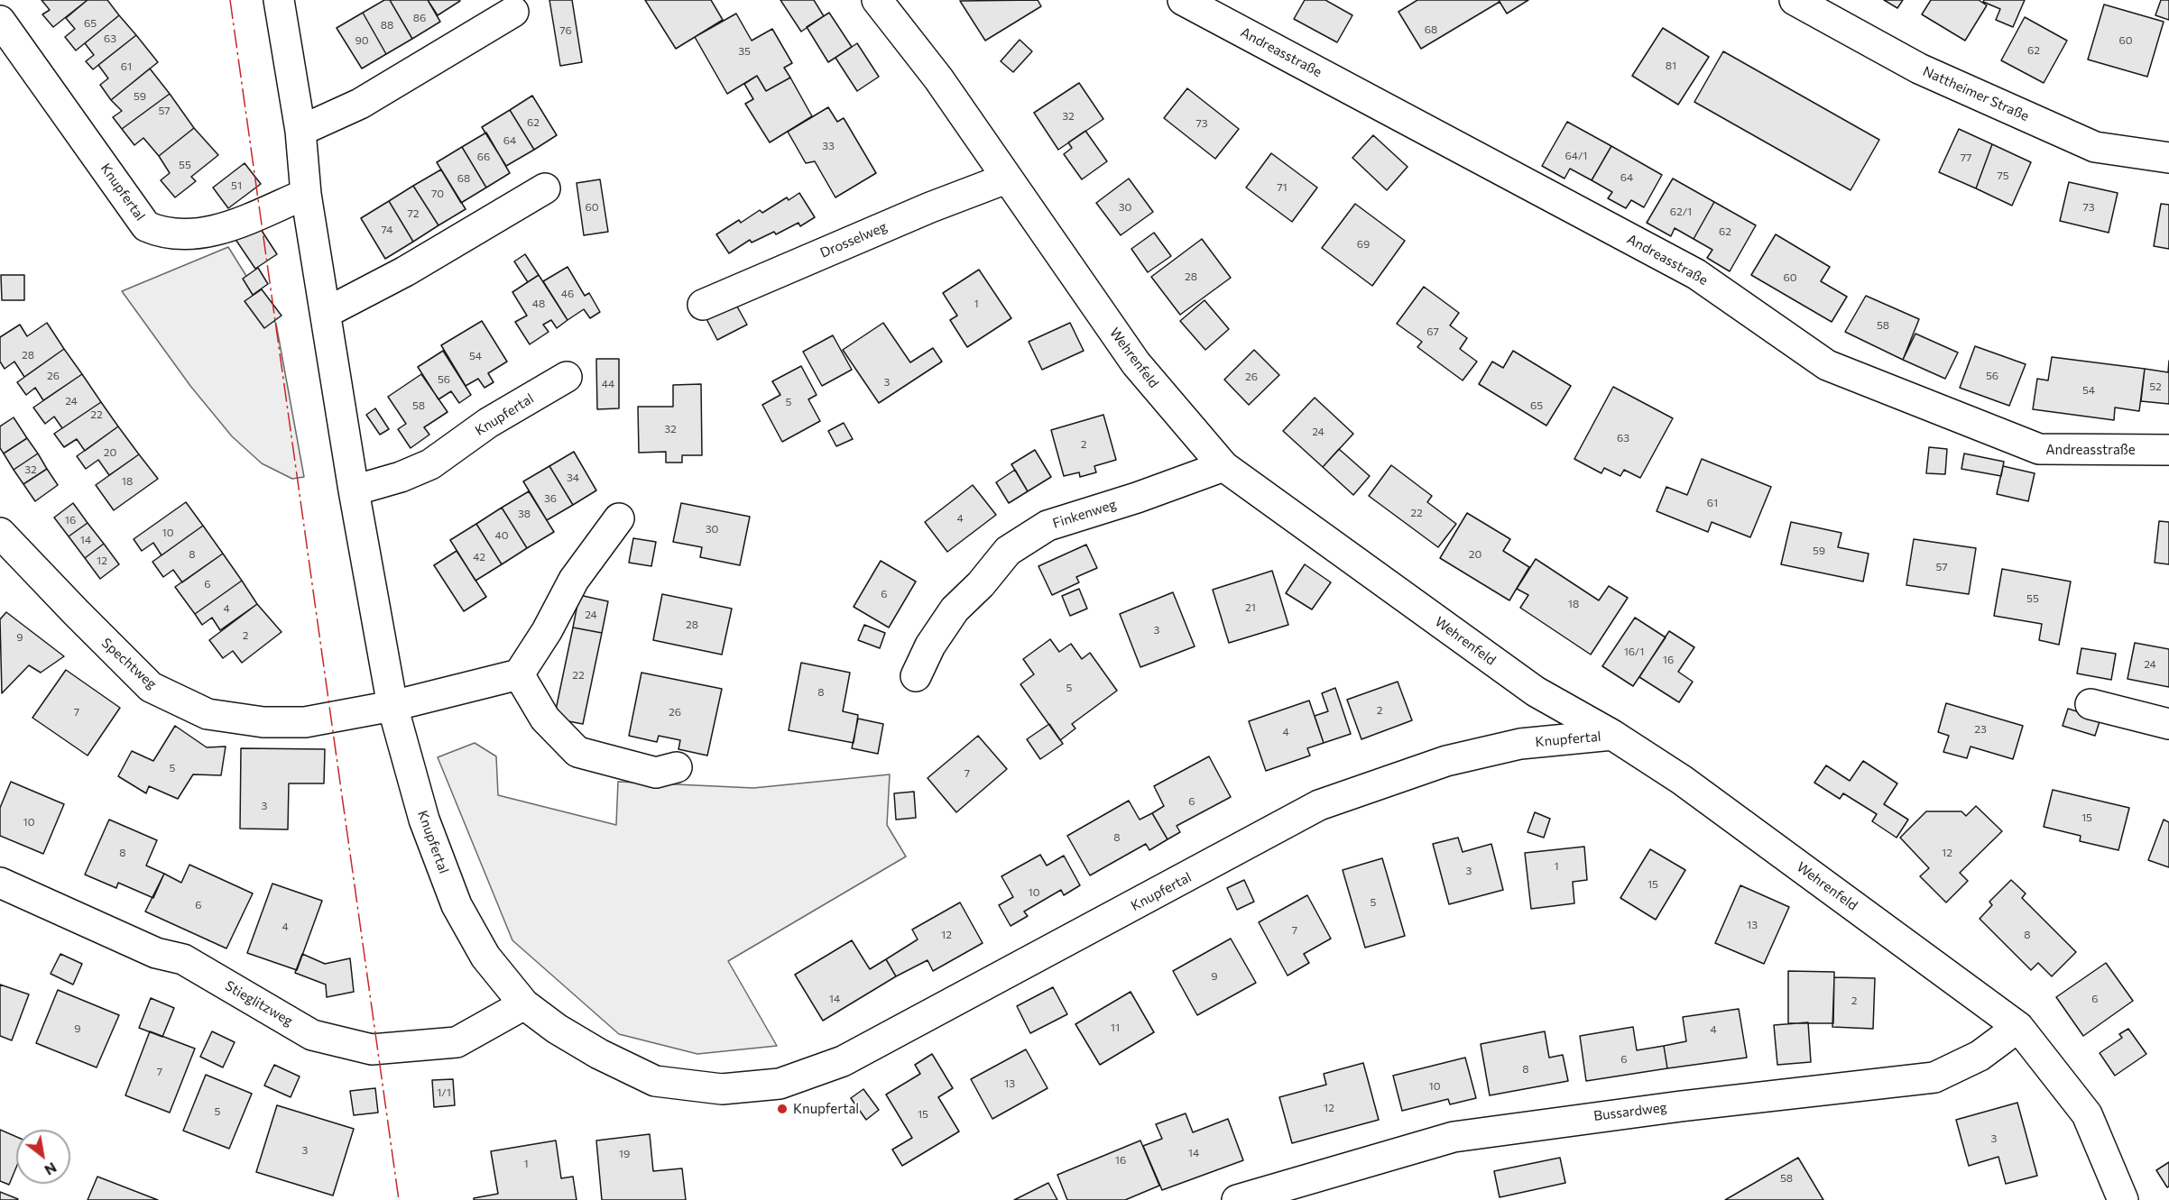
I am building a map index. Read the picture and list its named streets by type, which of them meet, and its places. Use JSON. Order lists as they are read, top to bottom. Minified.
{"streets":{"street":["Andreasstraße","Nattheimer Straße","Knupfertal","Drosselweg","Wehrenfeld","Finkenweg","Spechtweg","Stieglitzweg","Bussardweg"]},"crossings":[["Knupfertal","Wehrenfeld"],["Knupfertal","Spechtweg"],["Knupfertal","Stieglitzweg"],["Drosselweg","Wehrenfeld"],["Wehrenfeld","Finkenweg"],["Wehrenfeld","Bussardweg"]],"places":["Knupfertal"],"house_numbers":["86","65","88","68","76","63","90","60","62","35","81","61","59","57","32","62","73","64","33","64/1","66","77","55","75","64","68","51","71","70","60","30","73","62/1","72","74","62","69","28","60","46","48","1","58","67","28","54","26","56","26","56","3","44","52","54","24","5","58","65","22","32","24","63","2","20","32","34","18","36","61","22","38","4","16","30","10","40","14","59","8","20","42","12","57","6","6","55","18","21","4","24","28","3","2","9","16/1","16","24","22","5","8","2","7","26","23","4","5","7","6","3","15","10","8","8","12","1","3","15","10","5","6","13","4","7","12","8","9","14","6","2","11","9","4","6","8","7","13","10","1/1","12","5","15","3","3","14","19","16","1","58"],"north":"bottom right"}
